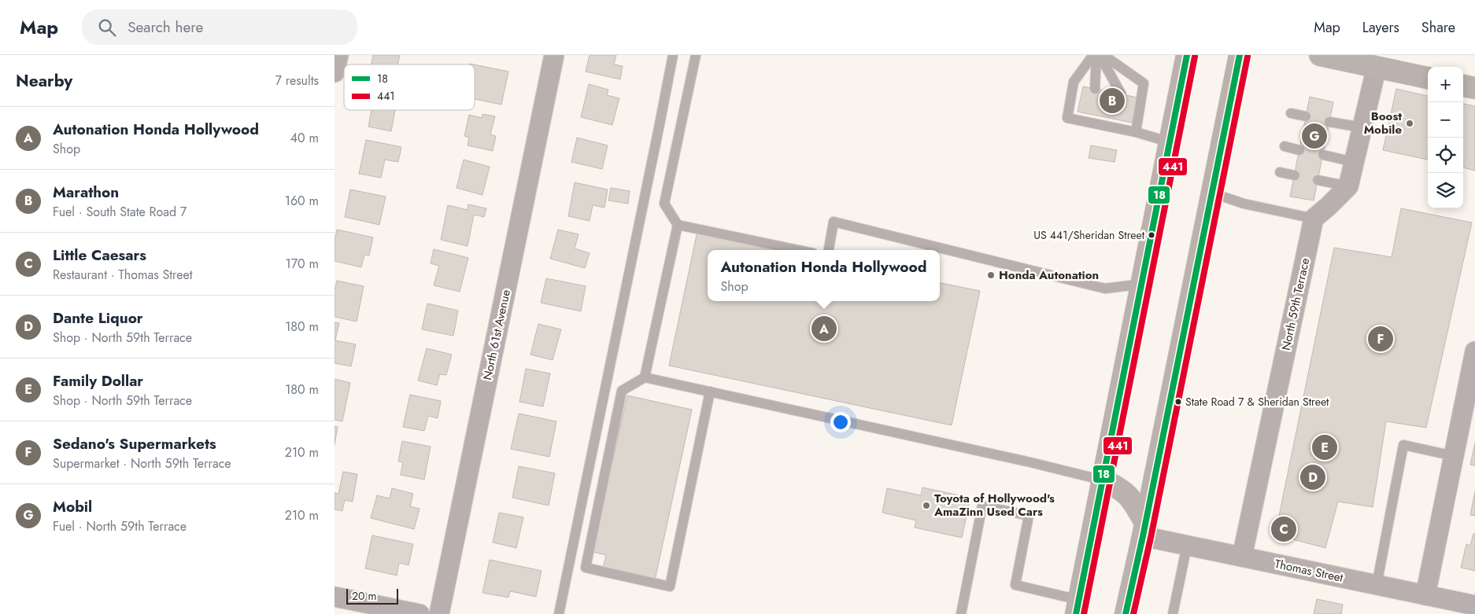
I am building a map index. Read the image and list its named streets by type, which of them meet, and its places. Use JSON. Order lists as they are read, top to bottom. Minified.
{"streets":{"street":["North 59th Terrace","North 61st Avenue","Thomas Street"]},"crossings":[["North 59th Terrace","Thomas Street"]],"places":["Boost Mobile","US 441/Sheridan Street","Honda Autonation","State Road 7 & Sheridan Street","Toyota of Hollywood's AmaZinn Used Cars"],"lines":["transit line 18","transit line 441"],"legend":["18","441"],"scale_bar":"20 m","page":{"header":"Map","search":"Search here","nav":["Map","Layers","Share"],"heading":["Nearby","7 results"],"map_buttons":["+","−"],"pins":["B","G","A","F","E","D","C"],"list":[{"mark":"A","name":"Autonation Honda Hollywood","note":"Shop","value":"40 m"},{"mark":"B","name":"Marathon","note":"Fuel · South State Road 7","value":"160 m"},{"mark":"C","name":"Little Caesars","note":"Restaurant · Thomas Street","value":"170 m"},{"mark":"D","name":"Dante Liquor","note":"Shop · North 59th Terrace","value":"180 m"},{"mark":"E","name":"Family Dollar","note":"Shop · North 59th Terrace","value":"180 m"},{"mark":"F","name":"Sedano's Supermarkets","note":"Supermarket · North 59th Terrace","value":"210 m"},{"mark":"G","name":"Mobil","note":"Fuel · North 59th Terrace","value":"210 m"}],"popup":["Autonation Honda Hollywood","Shop"],"scale":"20 m"}}
